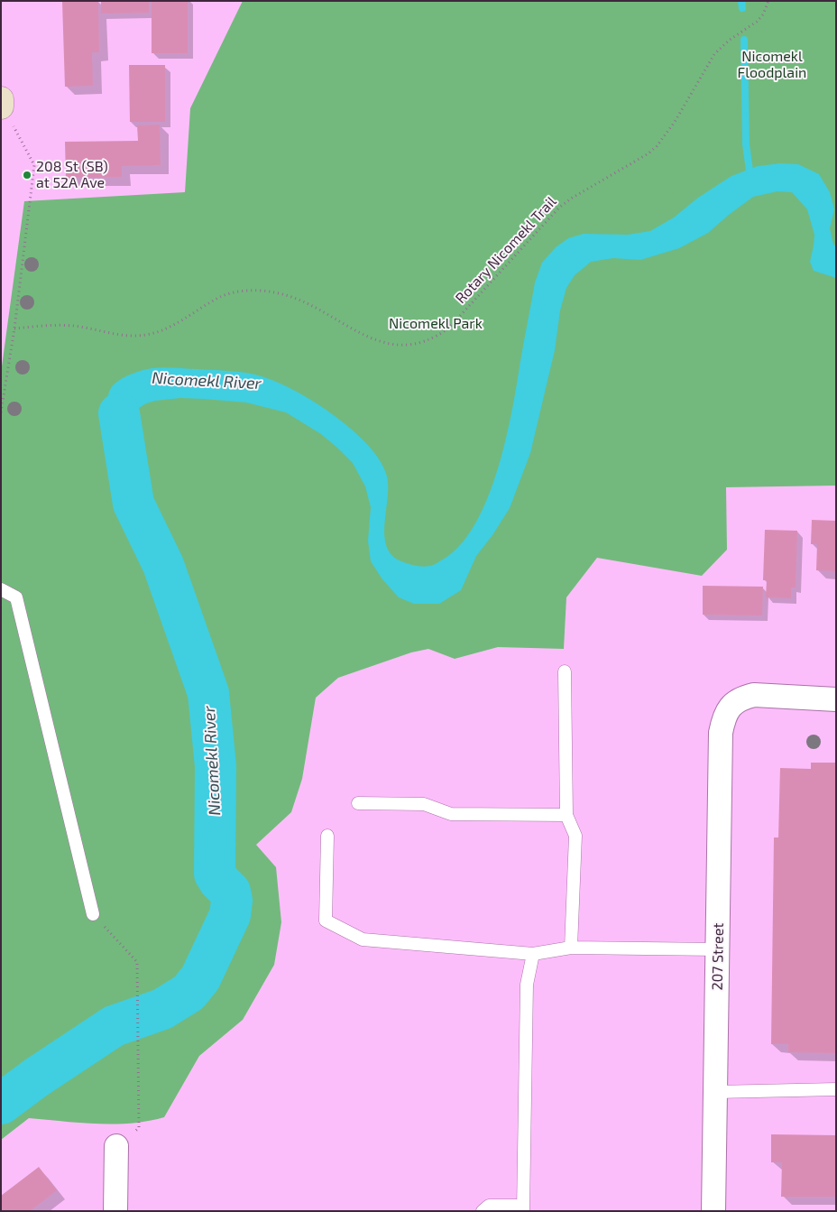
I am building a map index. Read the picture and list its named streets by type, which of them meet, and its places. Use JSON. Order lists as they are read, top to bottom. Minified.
{"streets":{"street":["207 Street"],"path":["Rotary Nicomekl Trail"]},"water":["Nicomekl River"],"parks":["Nicomekl Floodplain","Nicomekl Park"],"places":["208 St (SB) at 52A Ave"]}
